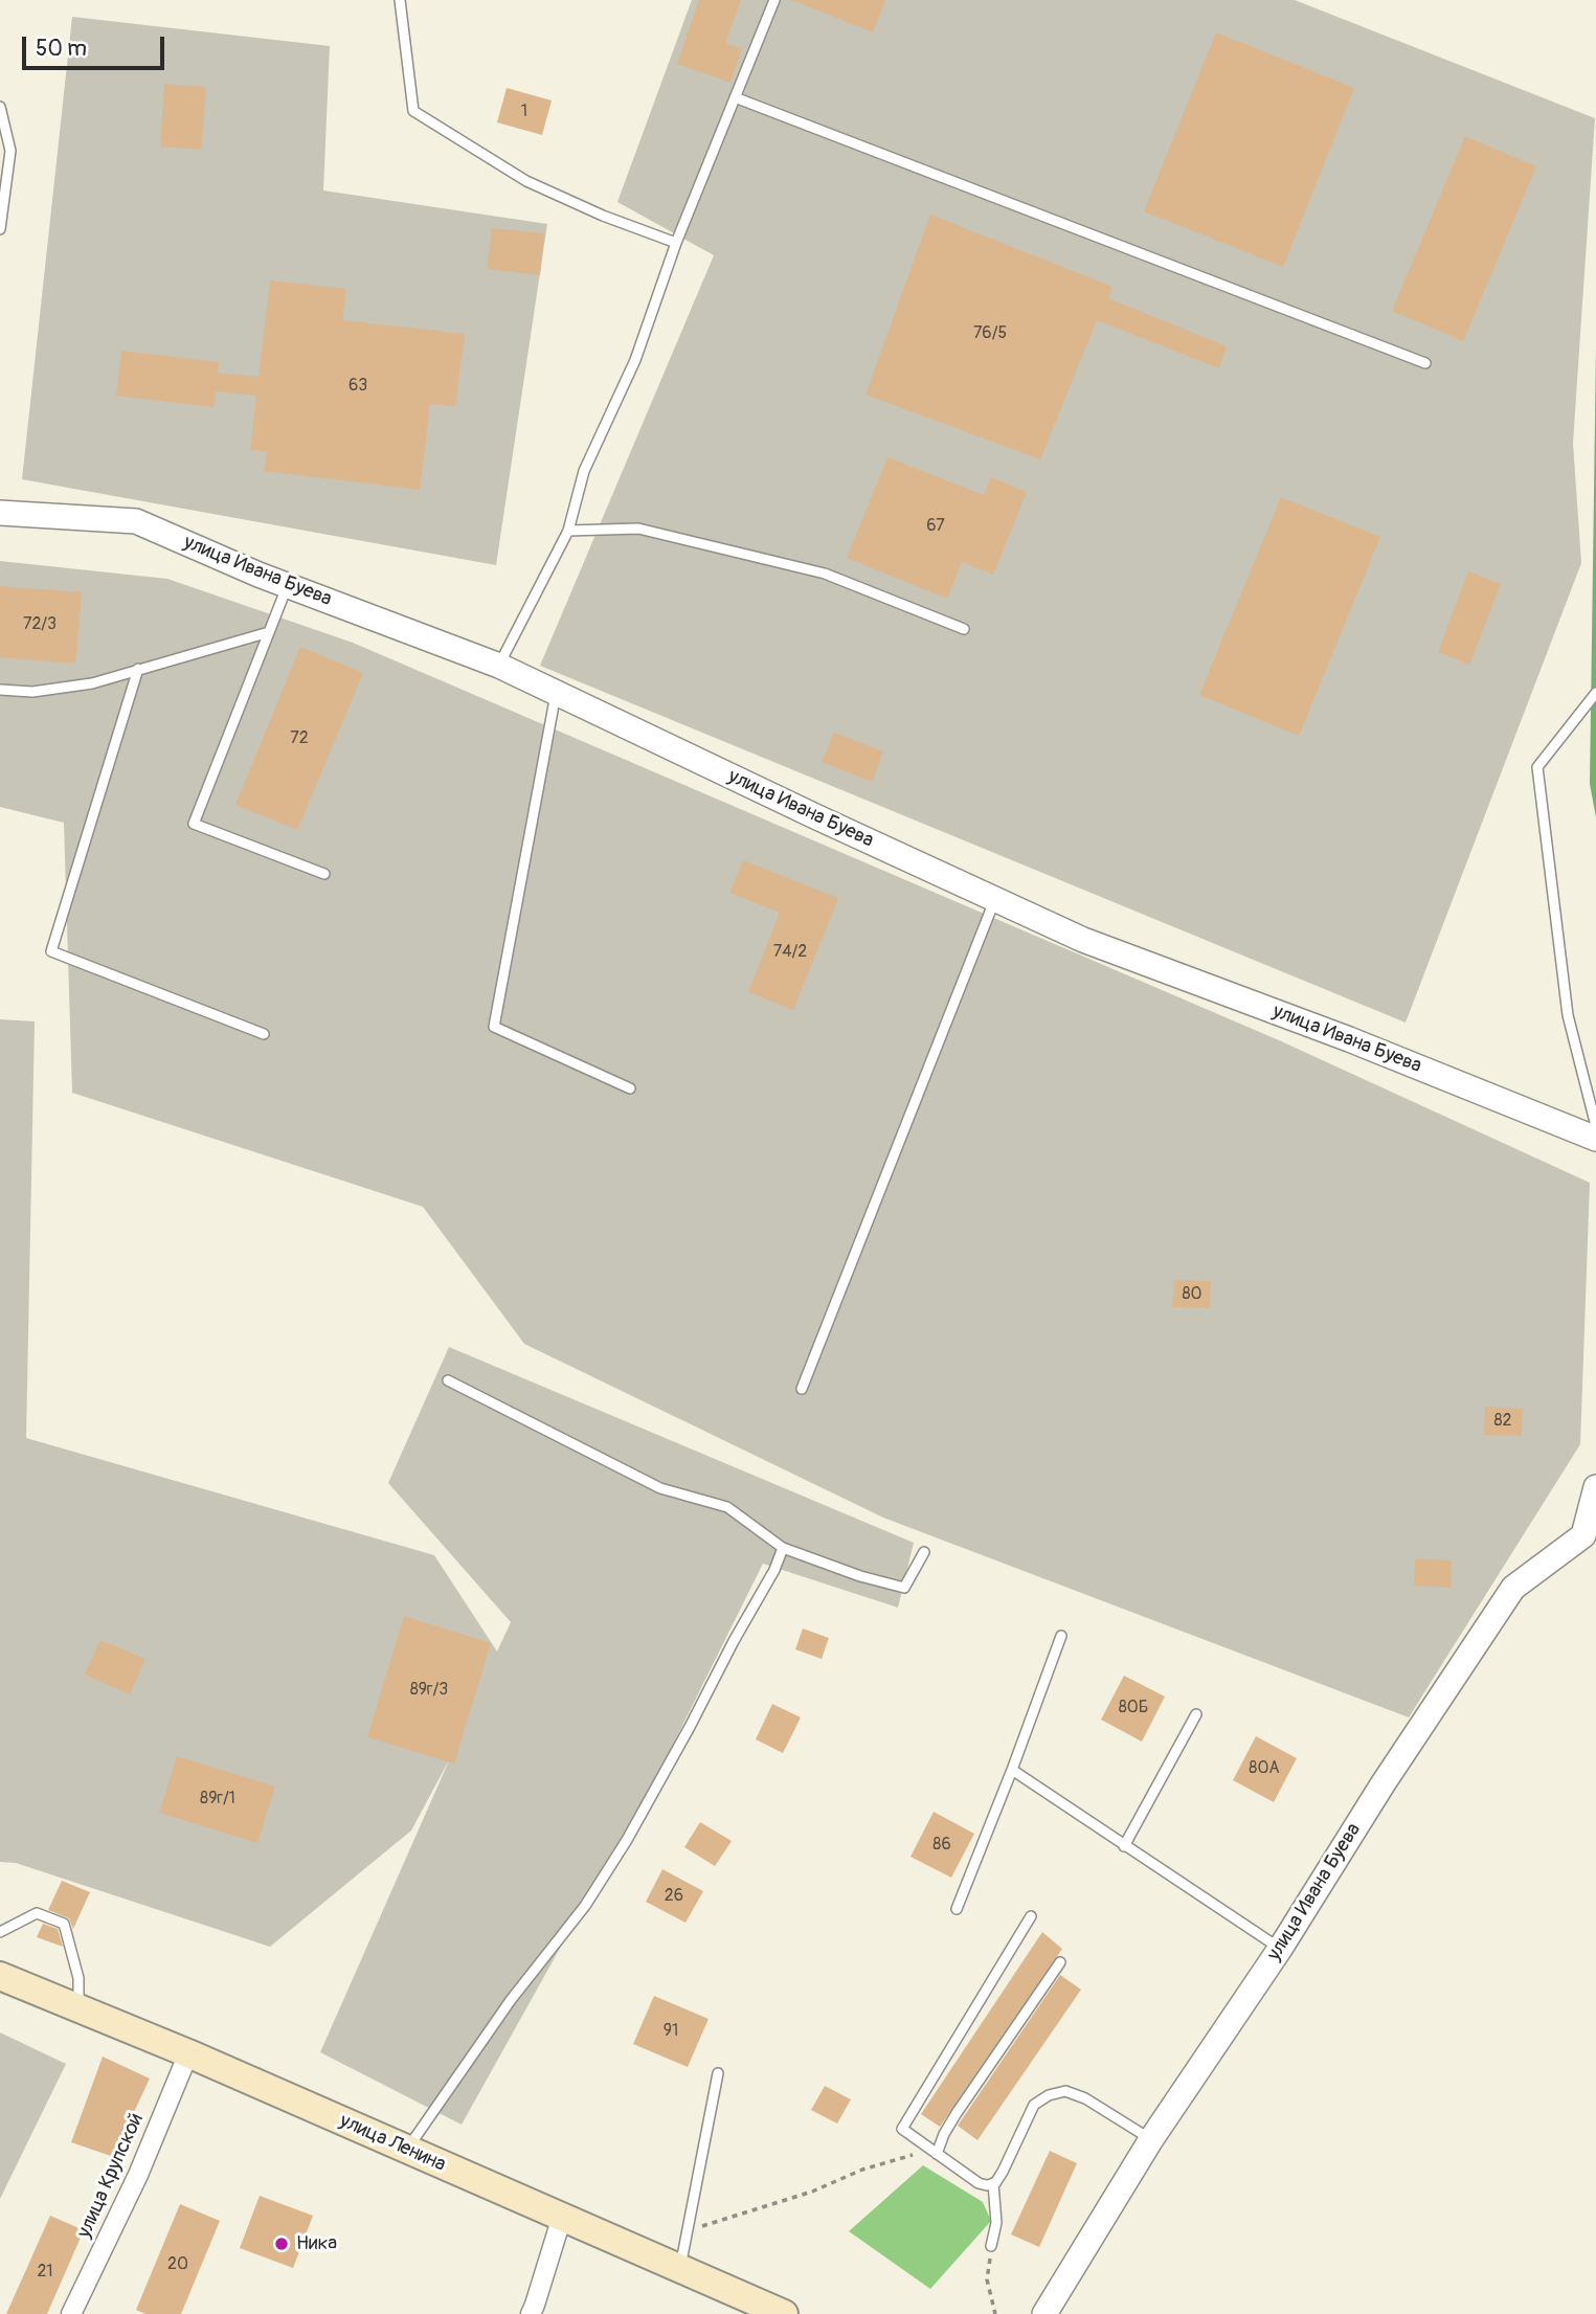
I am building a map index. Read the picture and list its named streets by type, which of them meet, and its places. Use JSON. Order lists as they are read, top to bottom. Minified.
{"streets":{"main road":["улица Ленина"],"street":["улица Ивана Буева","улица Крупской"]},"crossings":[["улица Ленина","улица Крупской"]],"places":["Ника"],"house_numbers":["1","76/5","63","67","72/3","72","74/2","80","82","89г/3","80Б","80А","89г/1","86","26","91","20","21"],"scale_bar":"50 m"}
